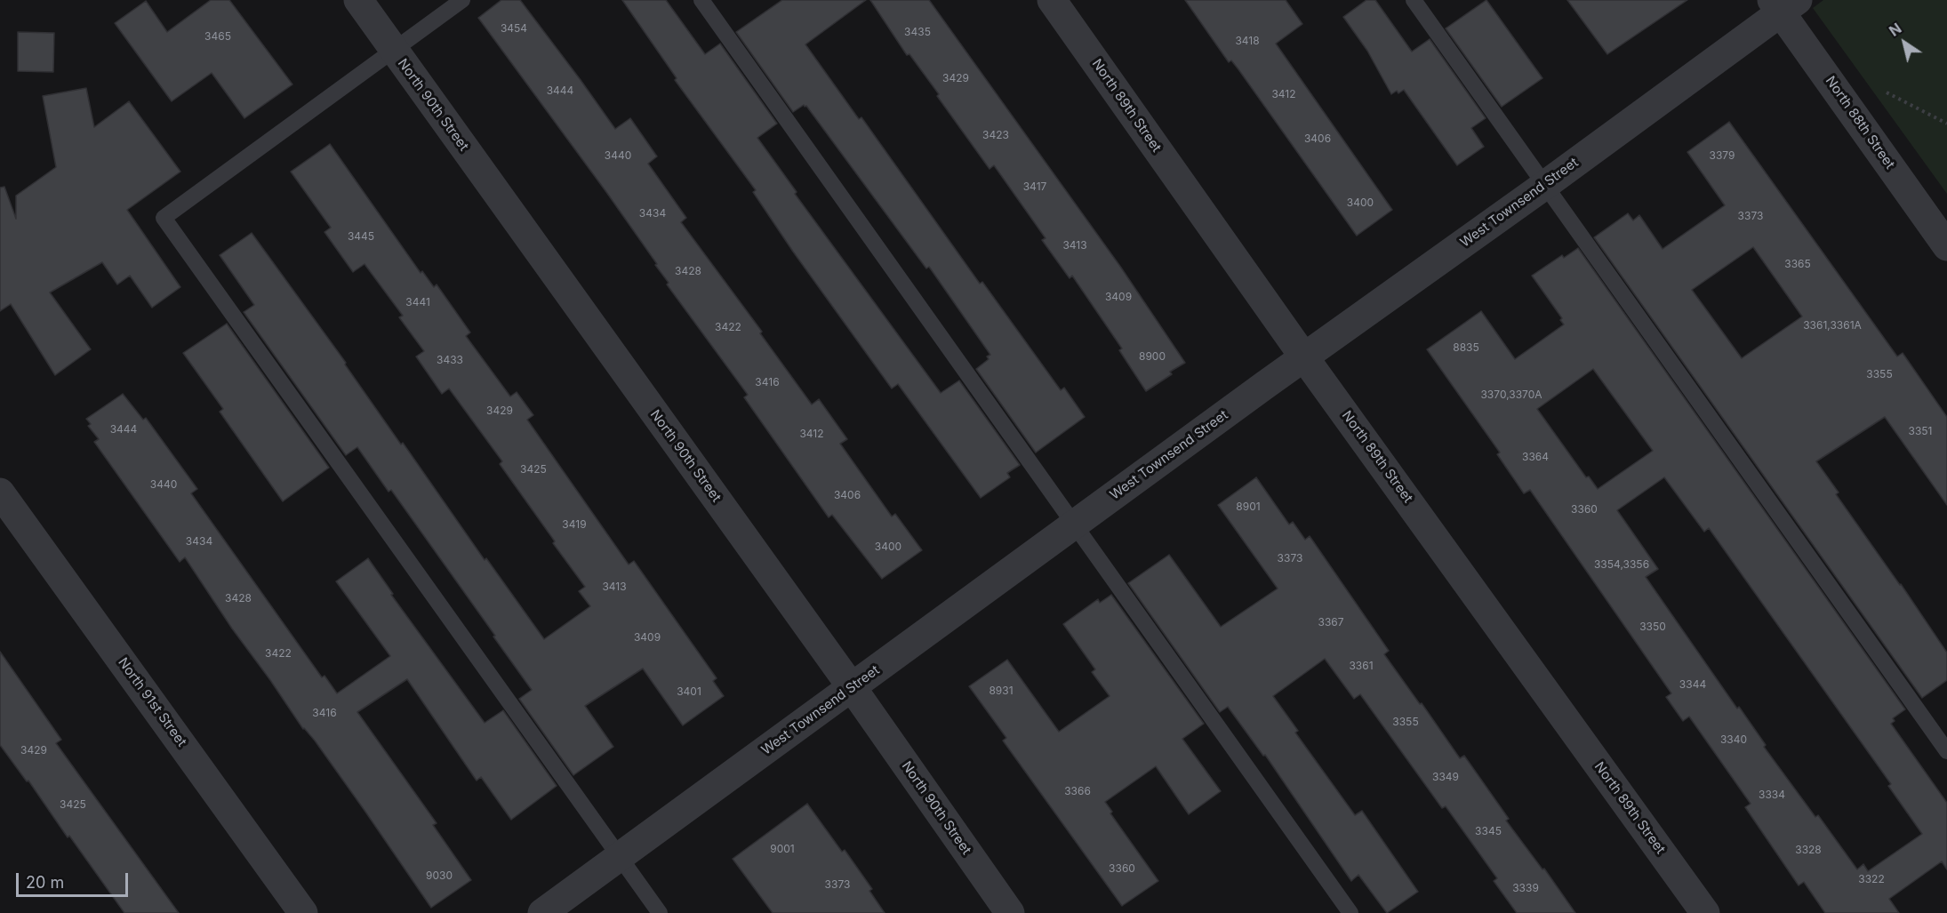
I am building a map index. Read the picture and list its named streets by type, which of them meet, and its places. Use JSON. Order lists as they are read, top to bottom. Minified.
{"streets":{"street":["North 90th Street","North 89th Street","North 88th Street","West Townsend Street","North 91st Street"]},"crossings":[["North 90th Street","West Townsend Street"],["North 89th Street","West Townsend Street"],["North 88th Street","West Townsend Street"]],"house_numbers":["3454","3435","3465","3418","3429","3444","3412","3423","3406","3440","3379","3417","3400","3434","3373","3445","3413","3365","3428","3409","3441","3361,3361A","3422","8835","8900","3433","3355","3416","3370,3370A","3429","3444","3351","3412","3364","3425","3440","3406","8901","3360","3419","3434","3400","3373","3354,3356","3413","3428","3367","3350","3409","3422","3361","3344","8931","3401","3416","3355","3340","3429","3349","3366","3334","3425","3345","9001","3328","3360","9030","3322","3373","3339"],"scale_bar":"20 m","north":"top left"}
